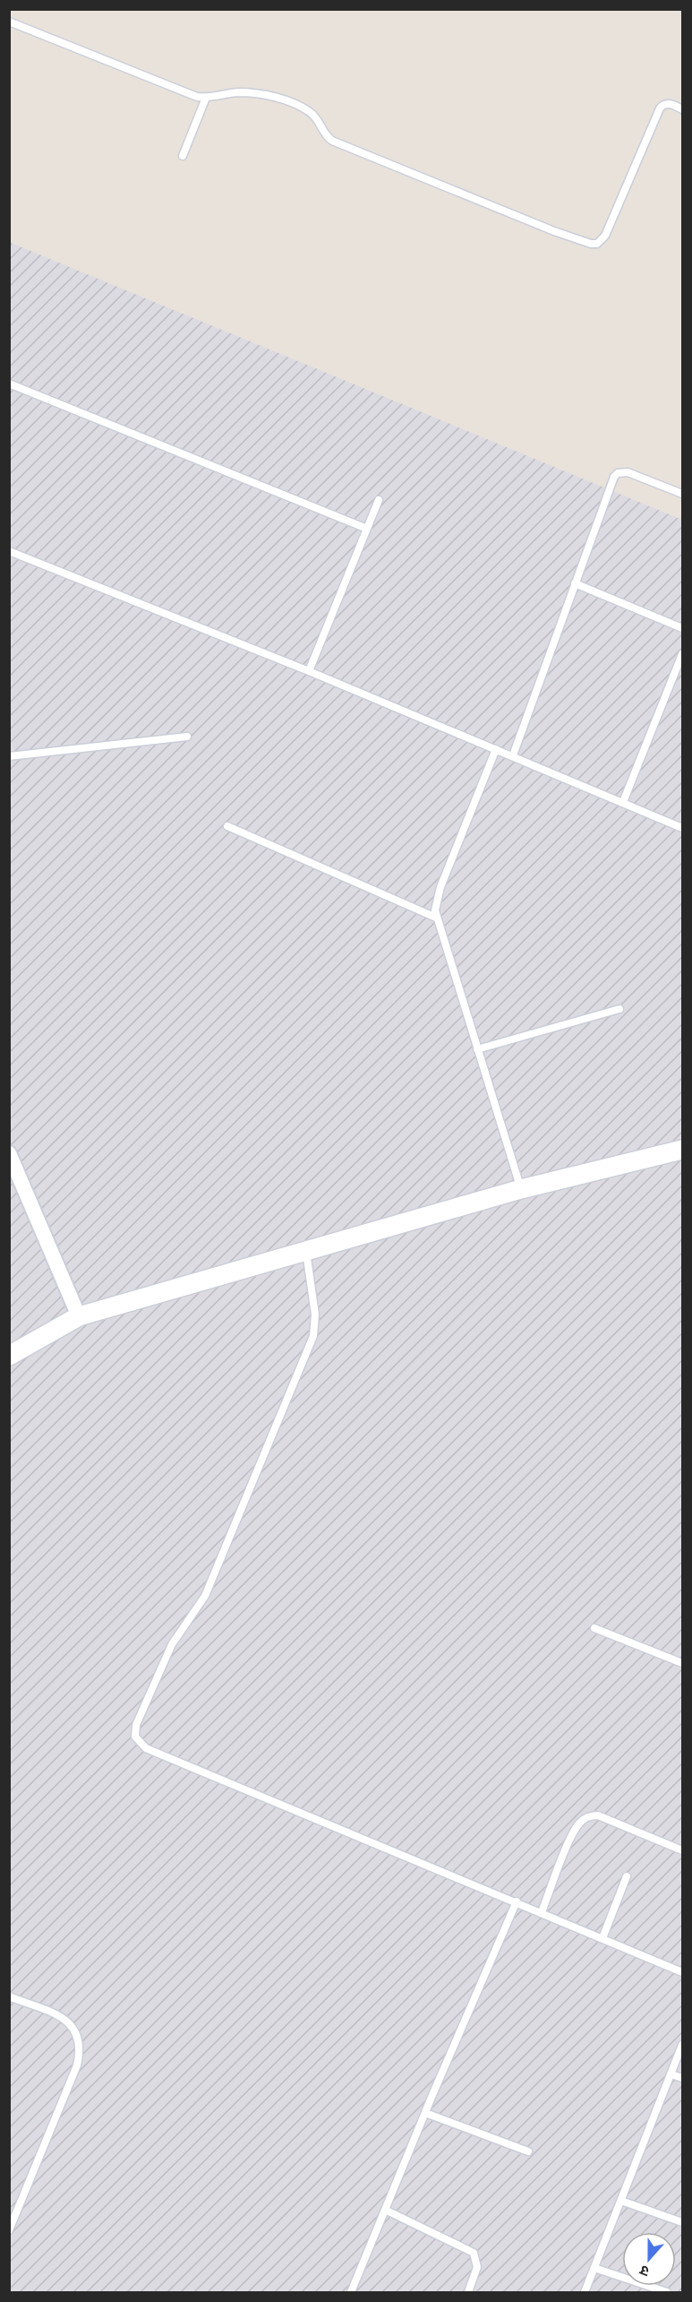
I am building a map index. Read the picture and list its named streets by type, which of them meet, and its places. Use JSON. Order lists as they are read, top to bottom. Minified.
{"north":"bottom"}
